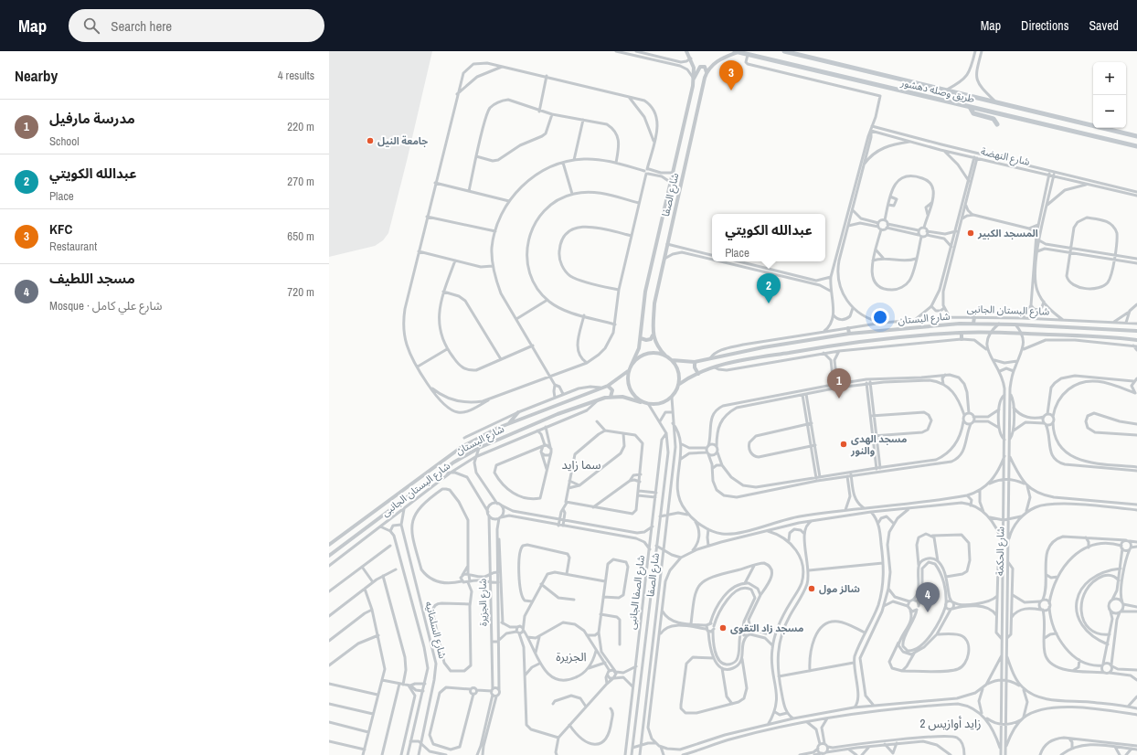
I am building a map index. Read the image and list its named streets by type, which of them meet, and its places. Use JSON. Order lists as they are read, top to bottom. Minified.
{"streets":{"main road":["طريق وصله دهشور"],"street":["شارع النهضة","شارع الصفا","شارع البستان الجانبى","شارع البستان","شارع الحكمة","شارع الصفا الجانبى","شارع الجزيرة","شارع السلمانيه"]},"crossings":[["شارع الصفا","شارع البستان"],["شارع الصفا","شارع الصفا الجانبى"],["شارع البستان الجانبى","شارع البستان"],["شارع البستان الجانبى","شارع السلمانيه"],["شارع البستان","شارع الحكمة"]],"districts":["سما زايد","الجزيرة","زايد أوازيس 2"],"places":["جامعة النيل","المسجد الكبير","مسجد الهدى والنور","شالز مول","مسجد زاد التقوى"],"page":{"header":"Map","search":"Search here","nav":["Map","Directions","Saved"],"heading":["Nearby","4 results"],"pins":["3","2","1","4"],"map_buttons":["+","−"],"list":[{"mark":"1","name":"مدرسة مارفيل","note":"School","value":"220 m"},{"mark":"2","name":"عبدالله الكويتي","note":"Place","value":"270 m"},{"mark":"3","name":"KFC","note":"Restaurant","value":"650 m"},{"mark":"4","name":"مسجد اللطيف","note":"Mosque · شارع علي كامل","value":"720 m"}],"popup":["عبدالله الكويتي","Place"]}}
